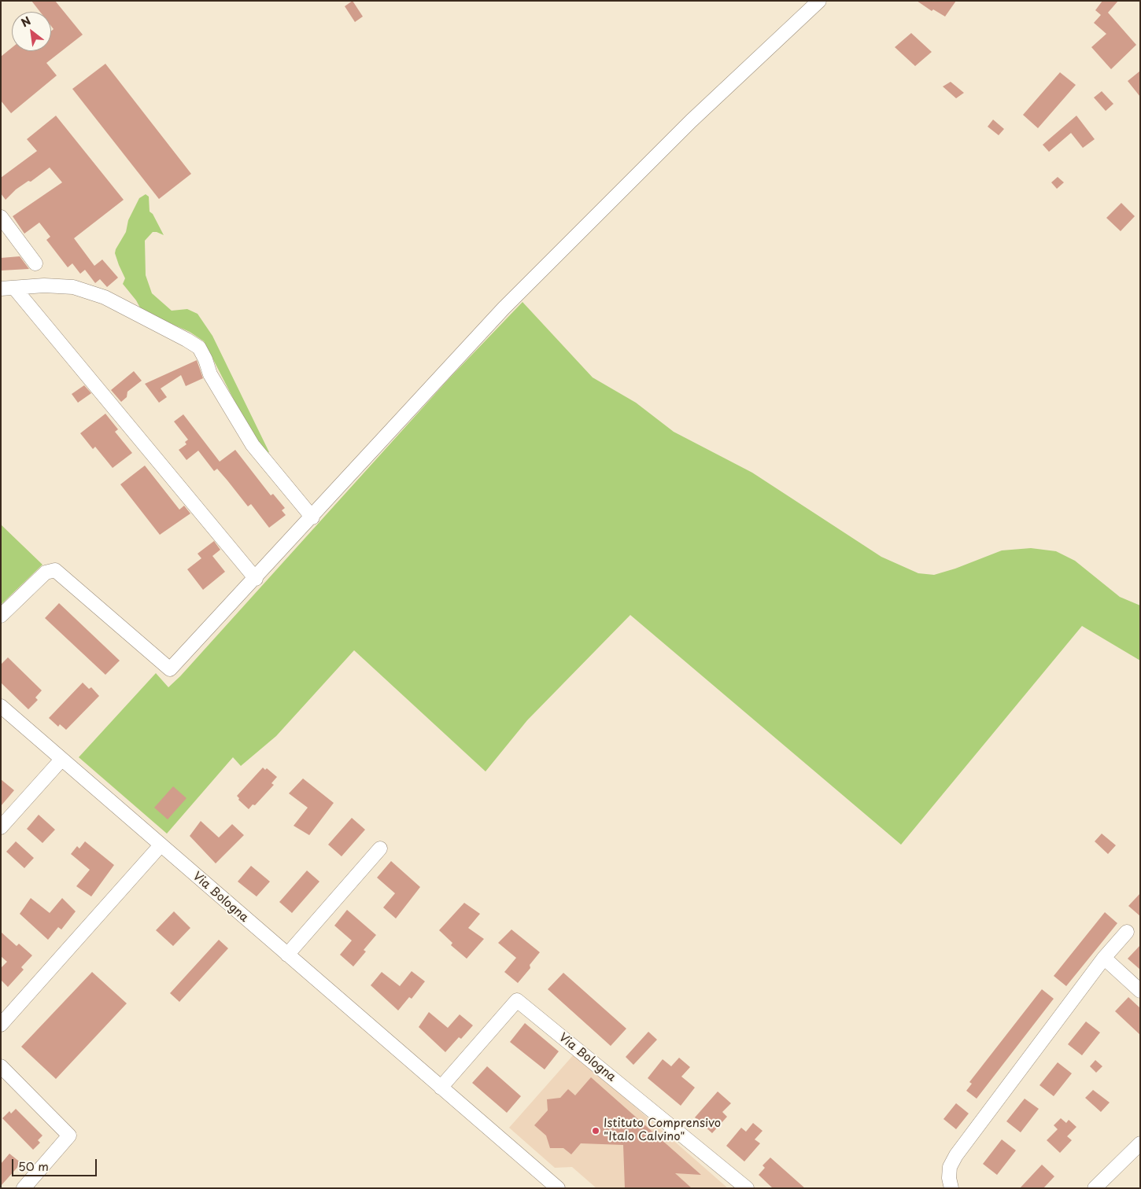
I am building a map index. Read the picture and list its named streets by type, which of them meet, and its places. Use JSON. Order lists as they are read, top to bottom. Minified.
{"streets":{"street":["Via Bologna"]},"places":["Istituto Comprensivo \"Italo Calvino\""],"scale_bar":"50 m","north":"top left"}
